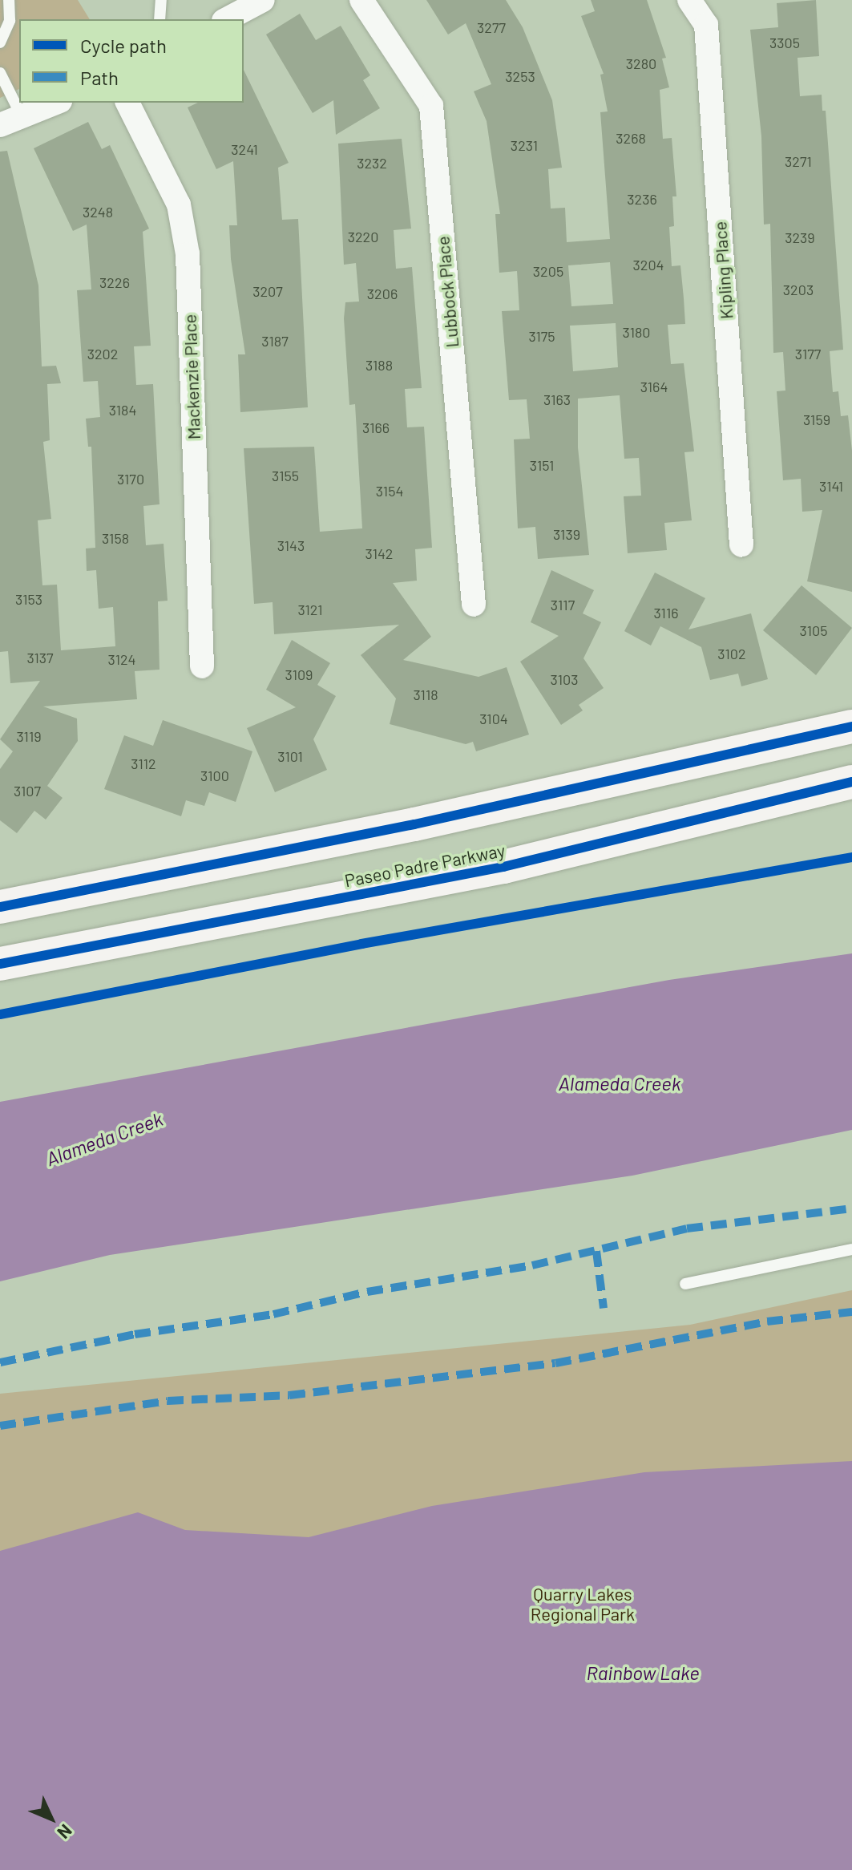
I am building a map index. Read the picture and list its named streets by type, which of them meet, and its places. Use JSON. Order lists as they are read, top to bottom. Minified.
{"streets":{"main road":["Paseo Padre Parkway"],"street":["Kipling Place","Lubbock Place","Mackenzie Place"]},"water":["Alameda Creek","Rainbow Lake"],"parks":["Quarry Lakes Regional Park"],"house_numbers":["3277","3305","3280","3253","3268","3231","3241","3271","3232","3236","3248","3220","3239","3204","3205","3226","3203","3207","3206","3180","3175","3187","3202","3177","3188","3164","3163","3184","3159","3166","3151","3155","3170","3141","3154","3139","3158","3143","3142","3153","3117","3121","3116","3105","3102","3137","3124","3109","3103","3118","3104","3119","3101","3112","3100","3107"],"legend":["Cycle path","Path"],"north":"bottom right"}
